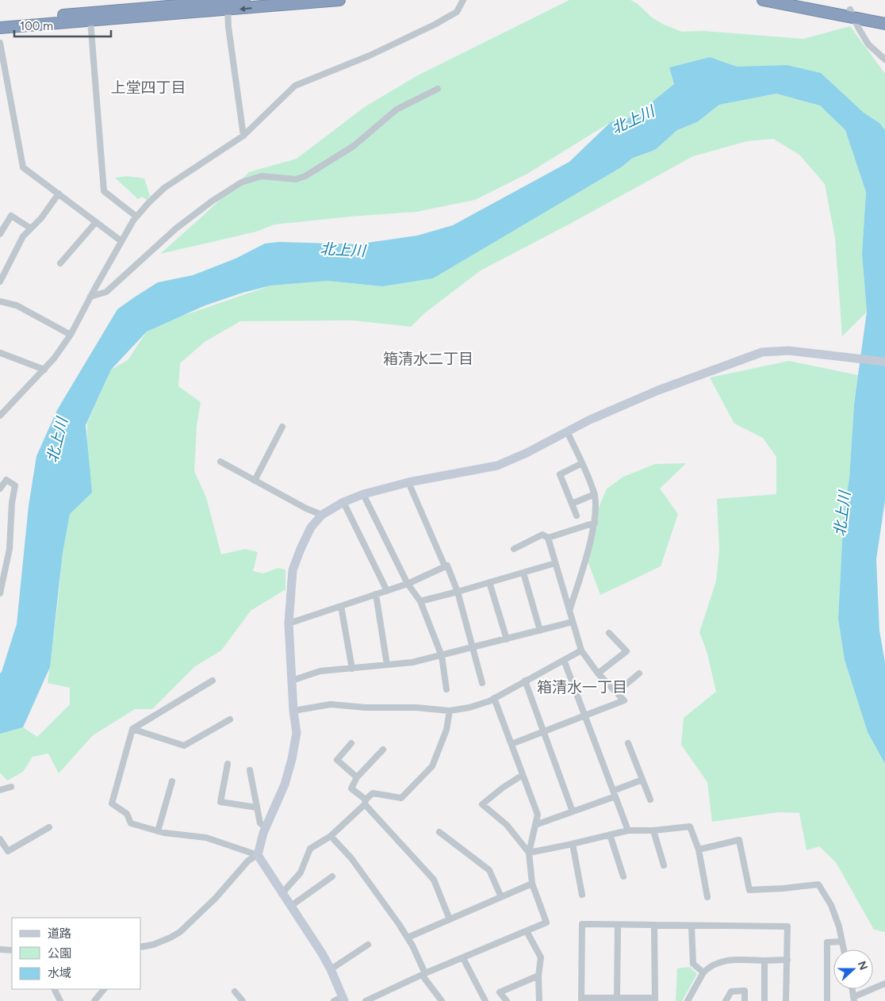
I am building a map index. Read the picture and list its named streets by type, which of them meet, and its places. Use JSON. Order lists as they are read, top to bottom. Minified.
{"districts":["上堂四丁目","箱清水二丁目","箱清水一丁目"],"water":["北上川"],"legend":["道路","公園","水域"],"scale_bar":"100 m","north":"right"}
